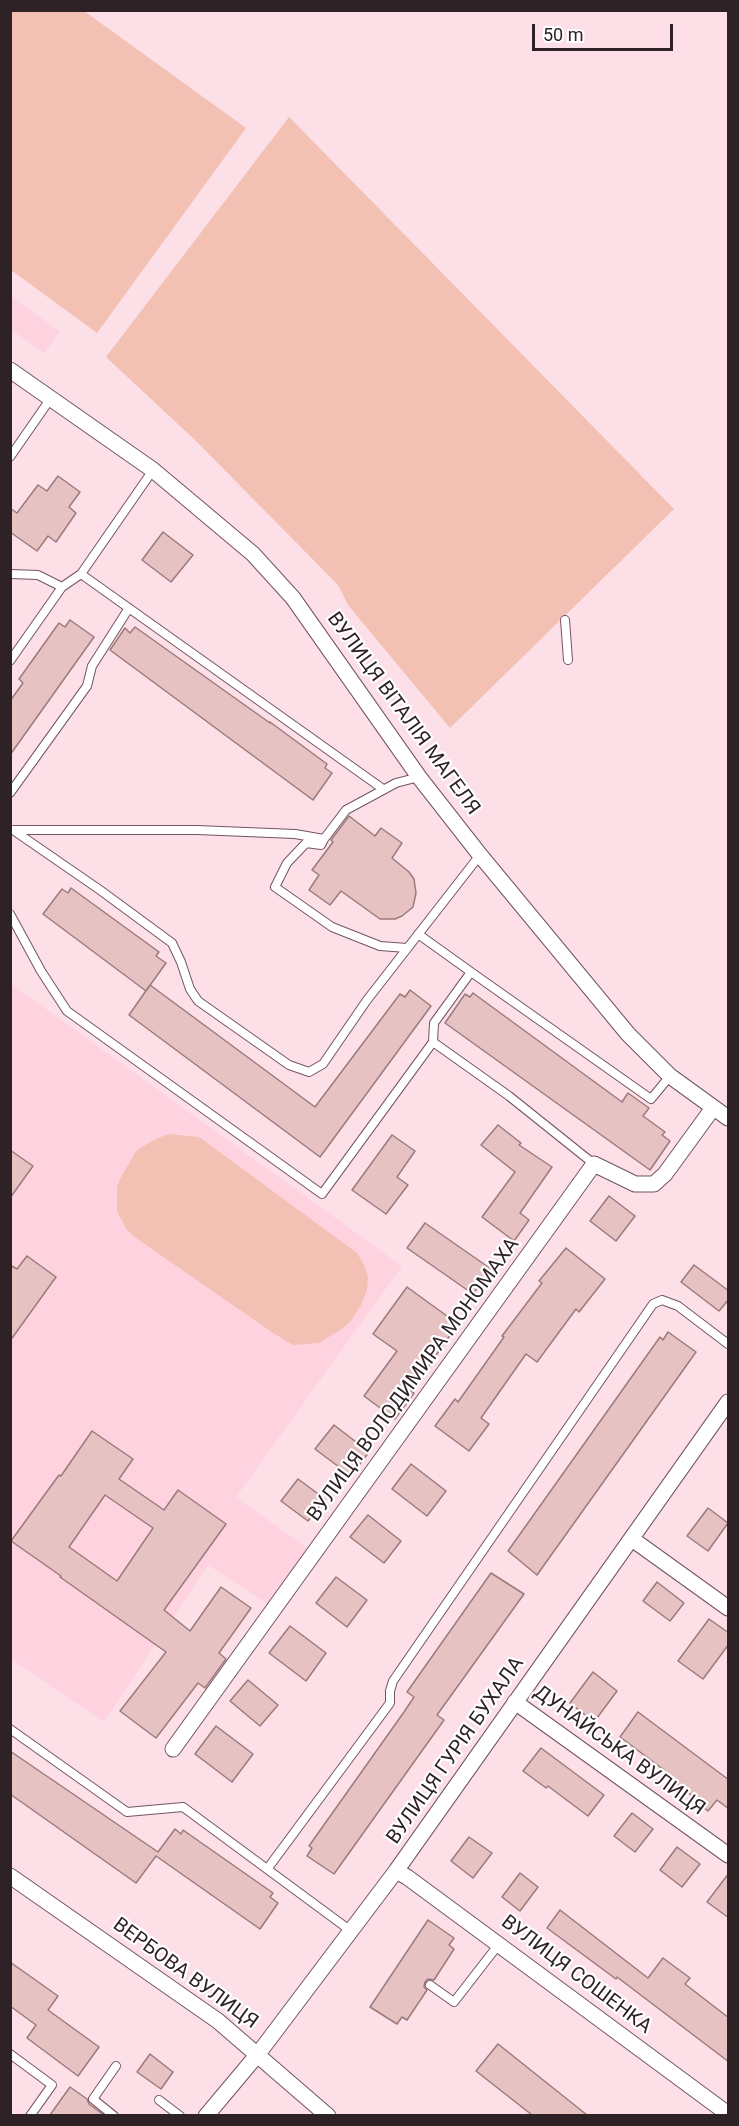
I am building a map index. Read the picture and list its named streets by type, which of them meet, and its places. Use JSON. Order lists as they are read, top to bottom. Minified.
{"streets":{"street":["ВУЛИЦЯ ВІТАЛІЯ МАГЕЛЯ","ВУЛИЦЯ ВОЛОДИМИРА МОНОМАХА","ВУЛИЦЯ ГУРІЯ БУХАЛА","ДУНАЙСЬКА ВУЛИЦЯ","ВЕРБОВА ВУЛИЦЯ","ВУЛИЦЯ СОШЕНКА"]},"crossings":[["ВУЛИЦЯ ГУРІЯ БУХАЛА","ДУНАЙСЬКА ВУЛИЦЯ"],["ВУЛИЦЯ ГУРІЯ БУХАЛА","ВЕРБОВА ВУЛИЦЯ"],["ВУЛИЦЯ ГУРІЯ БУХАЛА","ВУЛИЦЯ СОШЕНКА"]],"scale_bar":"50 m"}
